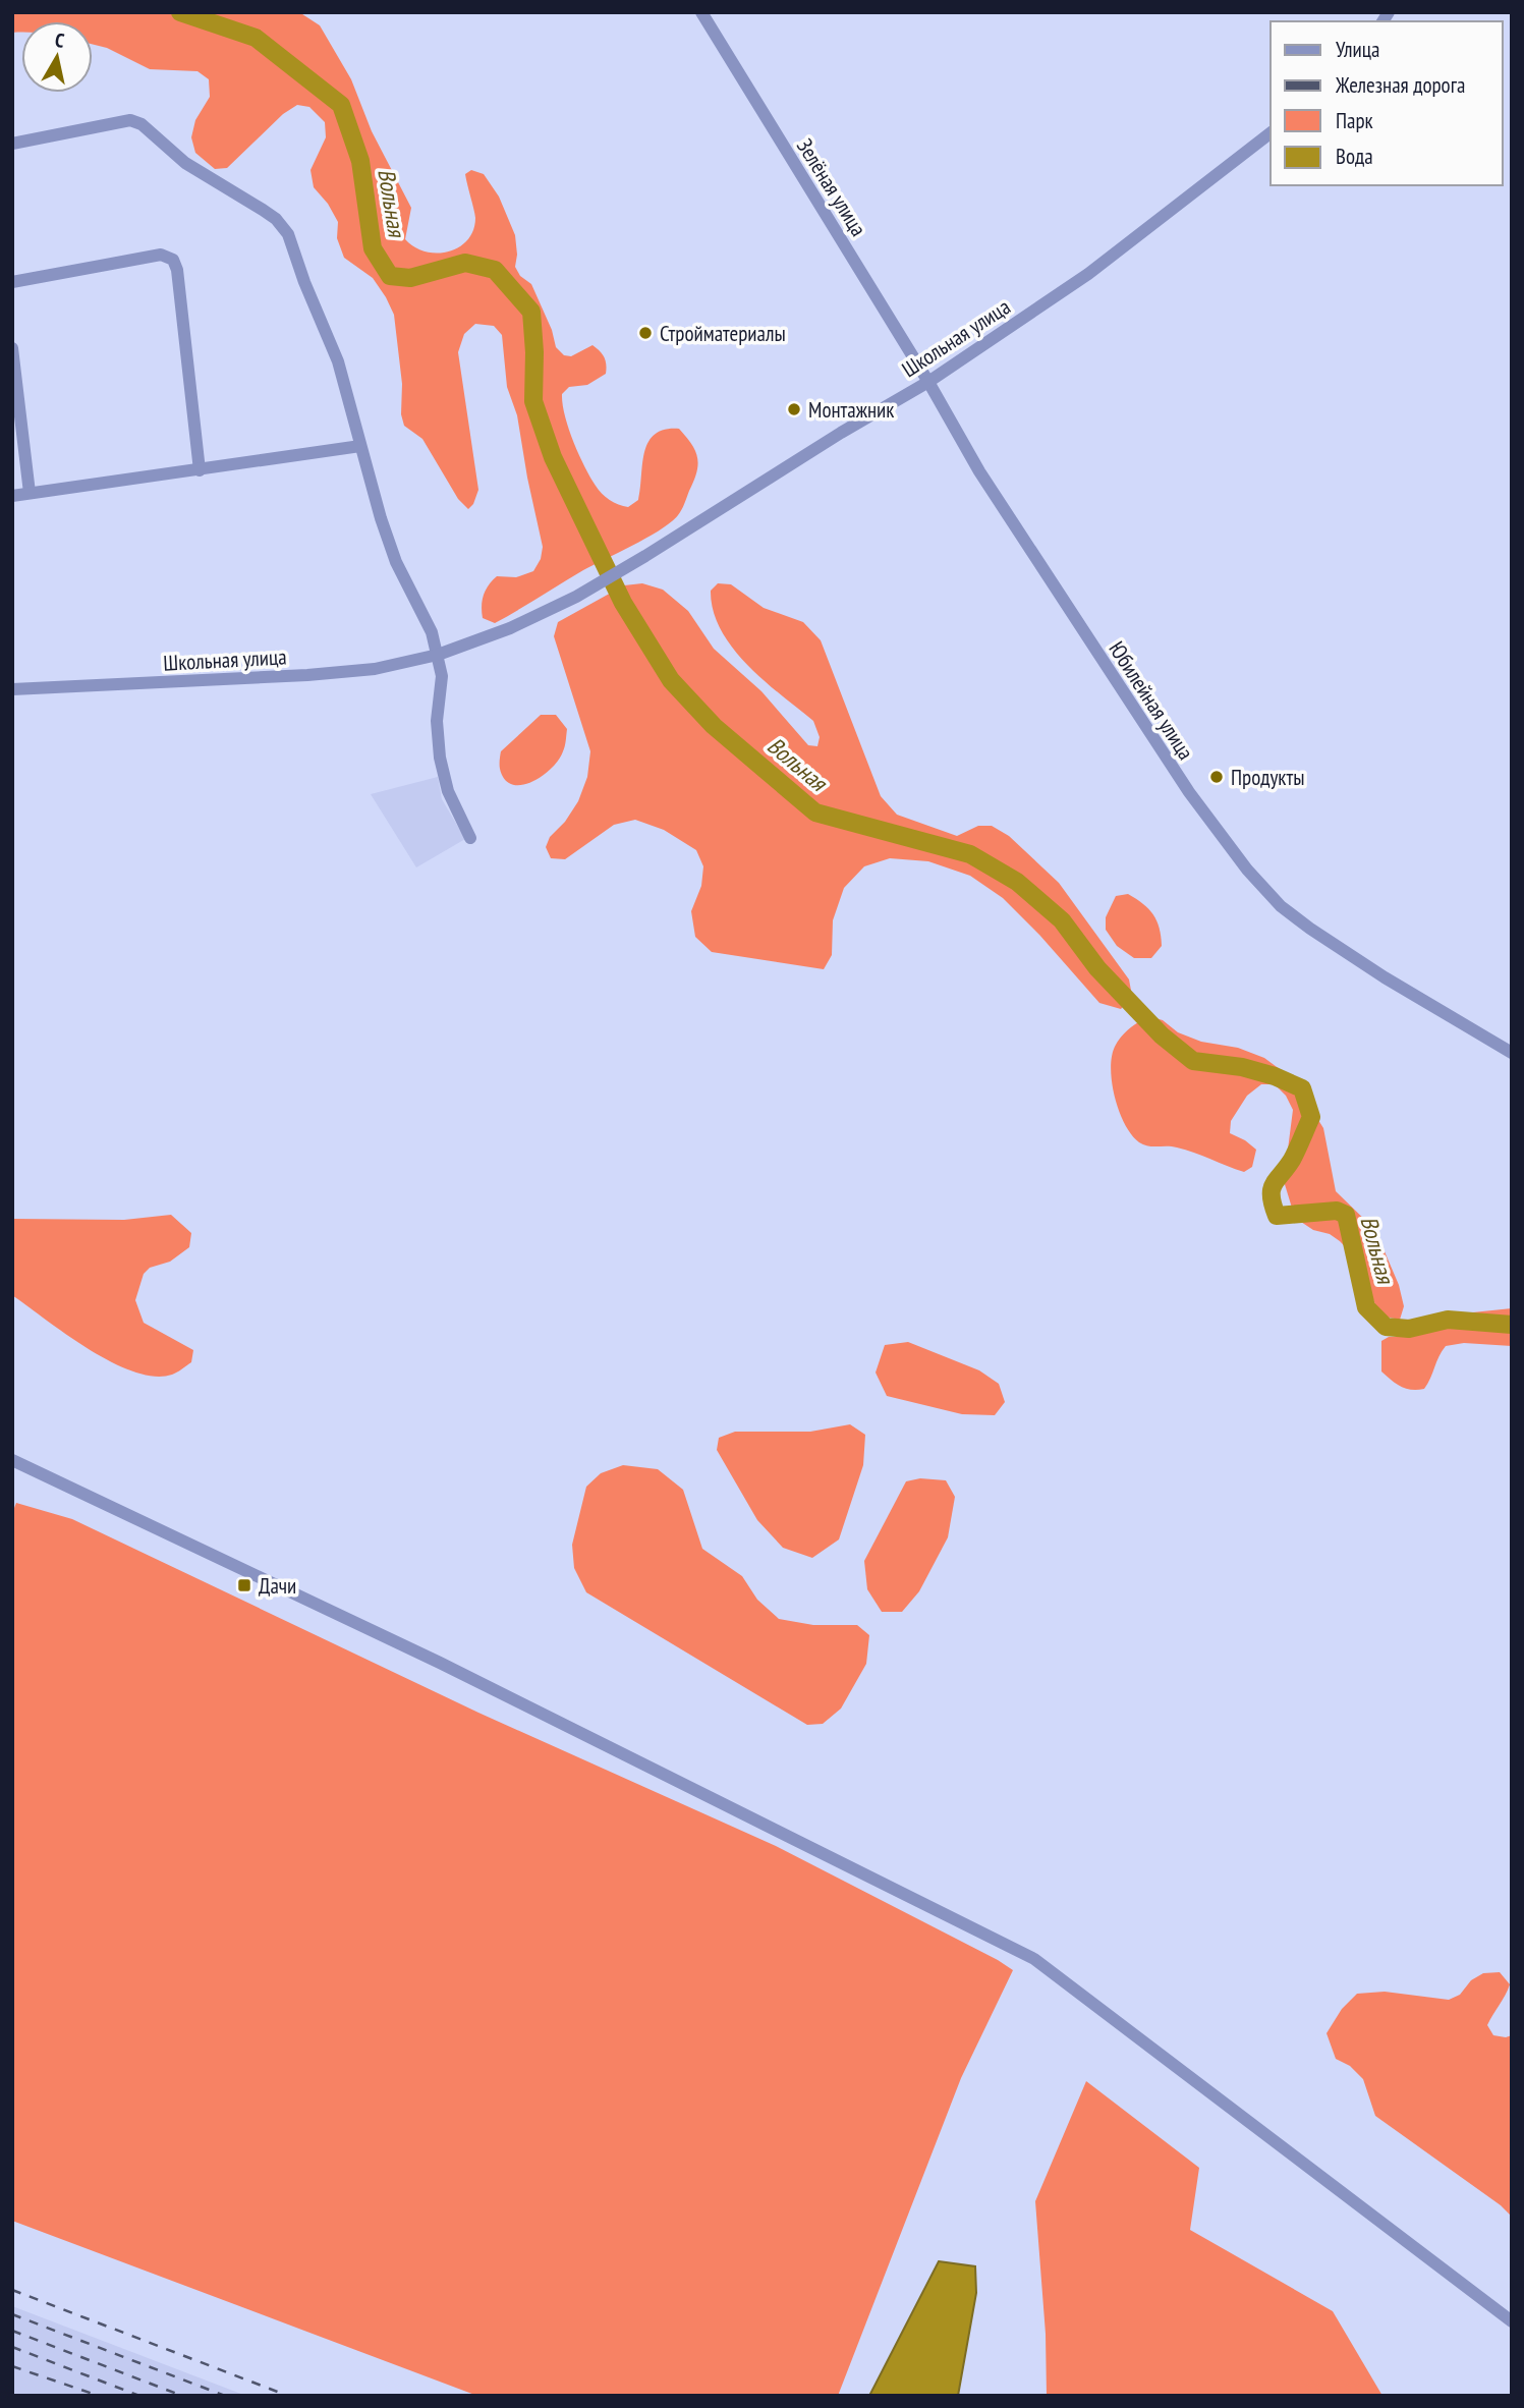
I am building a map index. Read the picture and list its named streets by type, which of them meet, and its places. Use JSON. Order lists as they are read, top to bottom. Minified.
{"streets":{"street":["Зелёная улица","Школьная улица","Юбилейная улица"]},"crossings":[["Зелёная улица","Школьная улица"],["Зелёная улица","Юбилейная улица"],["Школьная улица","Юбилейная улица"]],"water":["Вольная"],"places":{"other":["Стройматериалы","Монтажник","Продукты"],"transit":["Дачи"]},"legend":["Улица","Железная дорога","Парк","Вода"],"north":"top"}
